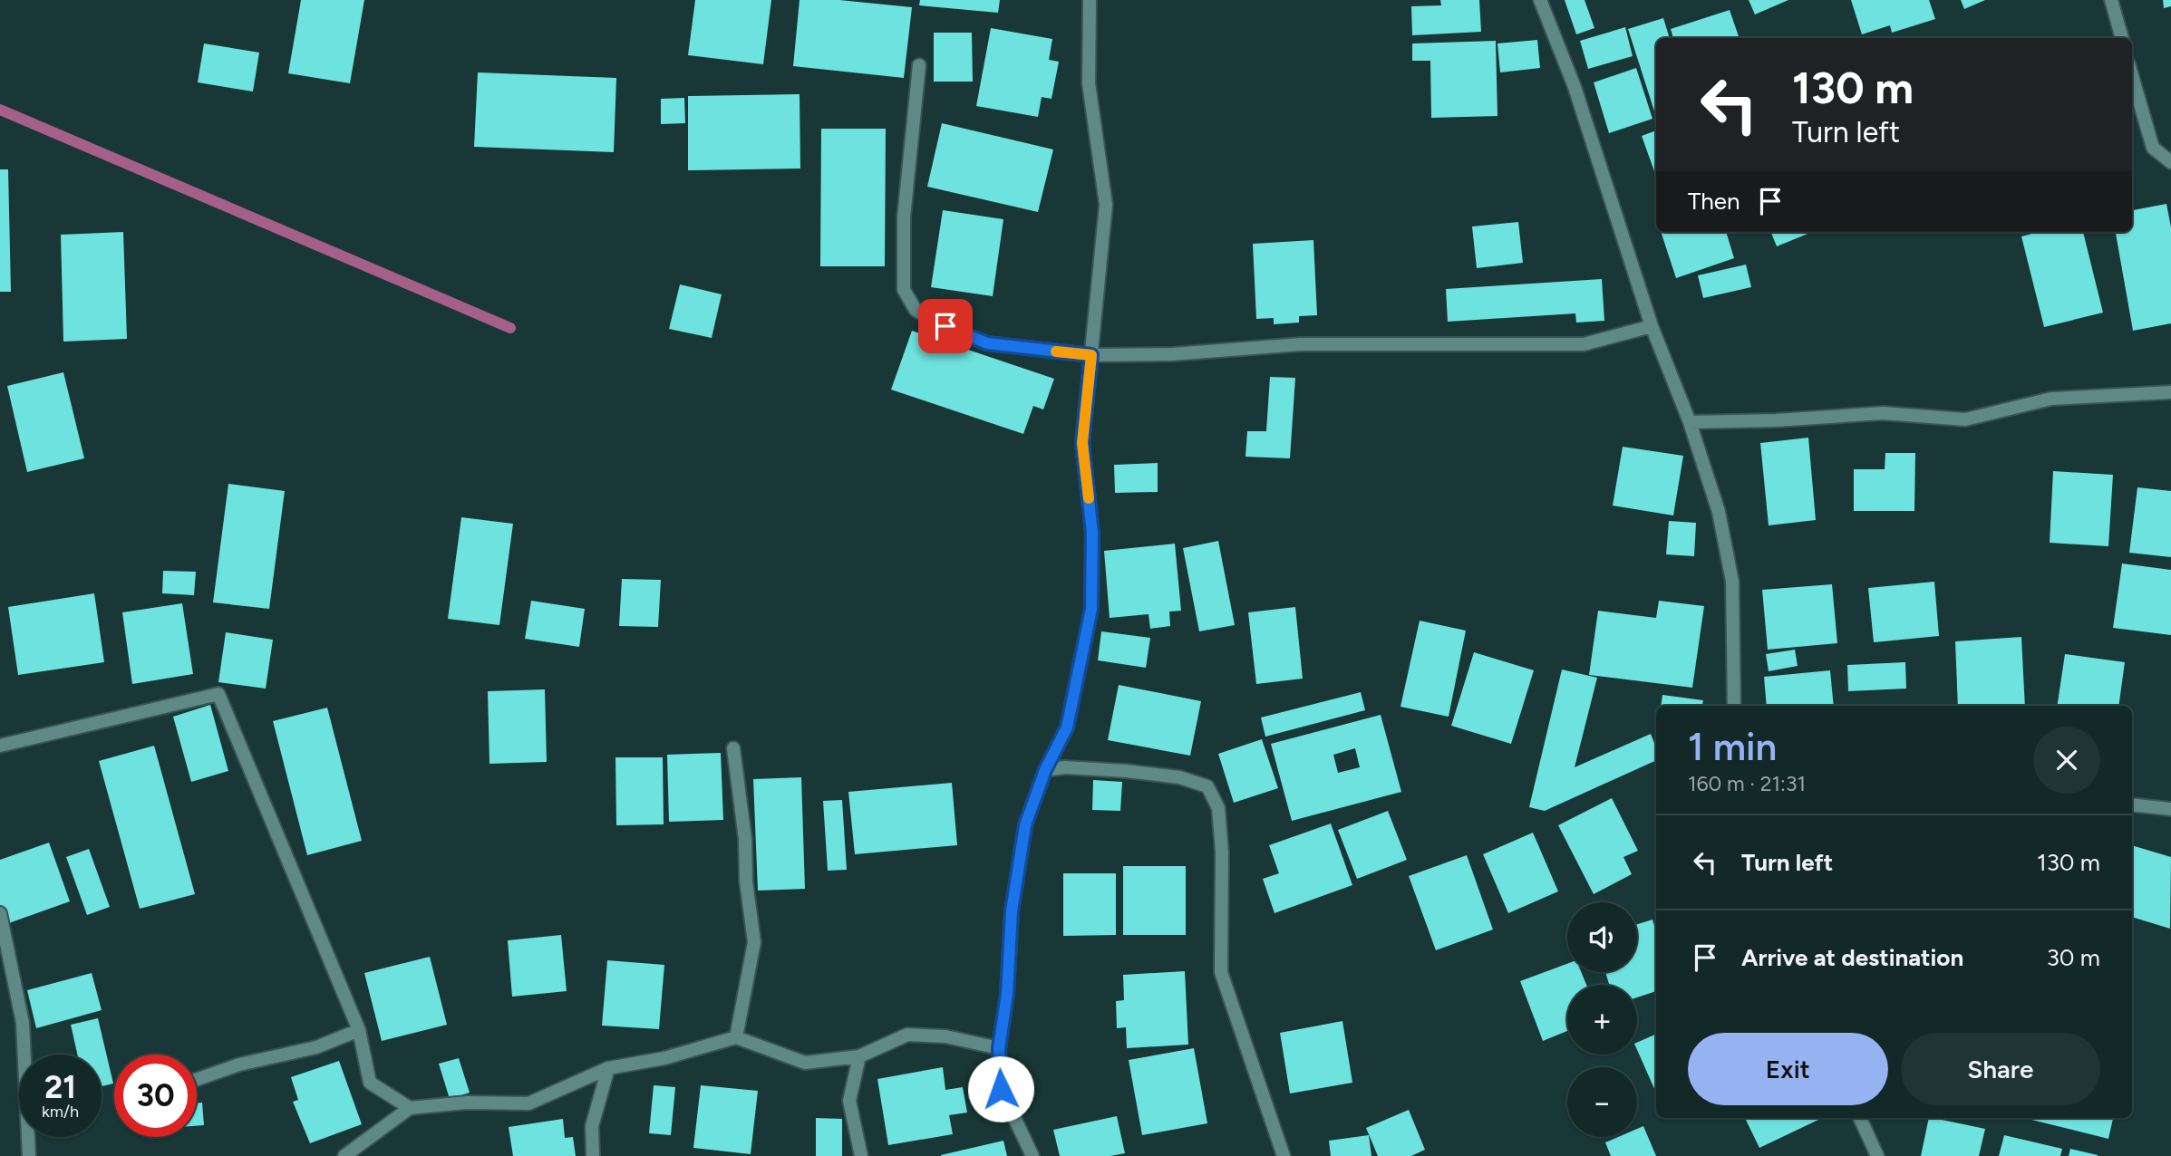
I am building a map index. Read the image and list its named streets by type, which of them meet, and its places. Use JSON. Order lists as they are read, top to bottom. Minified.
{"page":{"turn":["130 m","Turn left"],"then":"Then","heading":["1 min","160 m · 21:31"],"list":[{"name":"Turn left","value":"130 m"},{"name":"Arrive at destination","value":"30 m"}],"map_buttons":["+","−"],"buttons":["Exit","Share"],"speed":"21 km/h","limit":"30"}}
